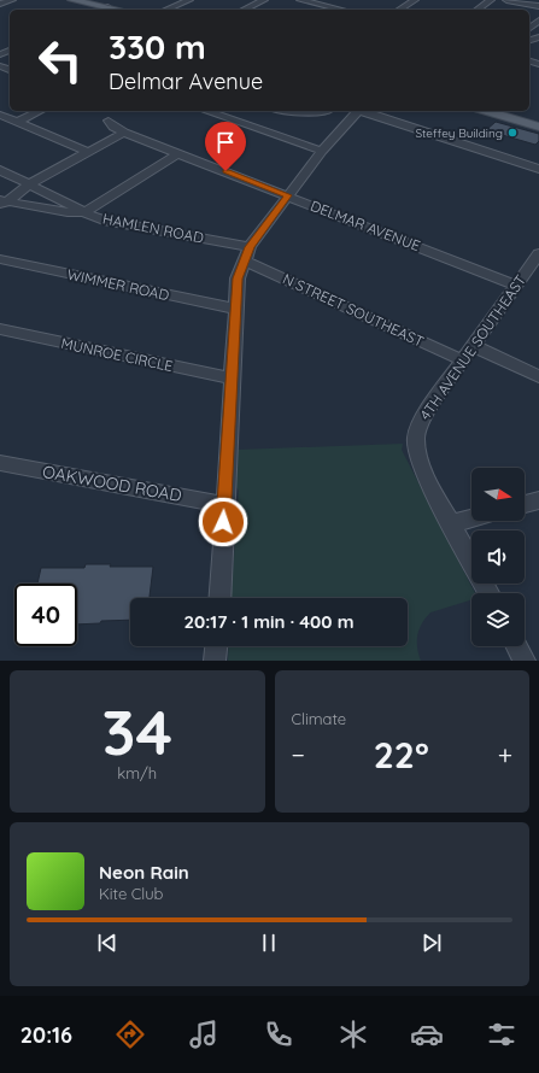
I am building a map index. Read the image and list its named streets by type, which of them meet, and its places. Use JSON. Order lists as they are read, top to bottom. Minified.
{"streets":{"street":["DELMAR AVENUE","HAMLEN ROAD","WIMMER ROAD","N STREET SOUTHEAST","4TH AVENUE SOUTHEAST","MUNROE CIRCLE","OAKWOOD ROAD"]},"crossings":[["DELMAR AVENUE","4TH AVENUE SOUTHEAST"],["HAMLEN ROAD","N STREET SOUTHEAST"],["N STREET SOUTHEAST","4TH AVENUE SOUTHEAST"]],"places":["Steffey Building"],"north":"right","page":{"turn":["330 m","Delmar Avenue"],"limit":"40","trip":"20:17 · 1 min · 400 m","tile":[["34","km/h"],"Climate"],"heat":["−","22°","+"],"song":["Neon Rain","Kite Club"],"tabs":"20:16"}}
